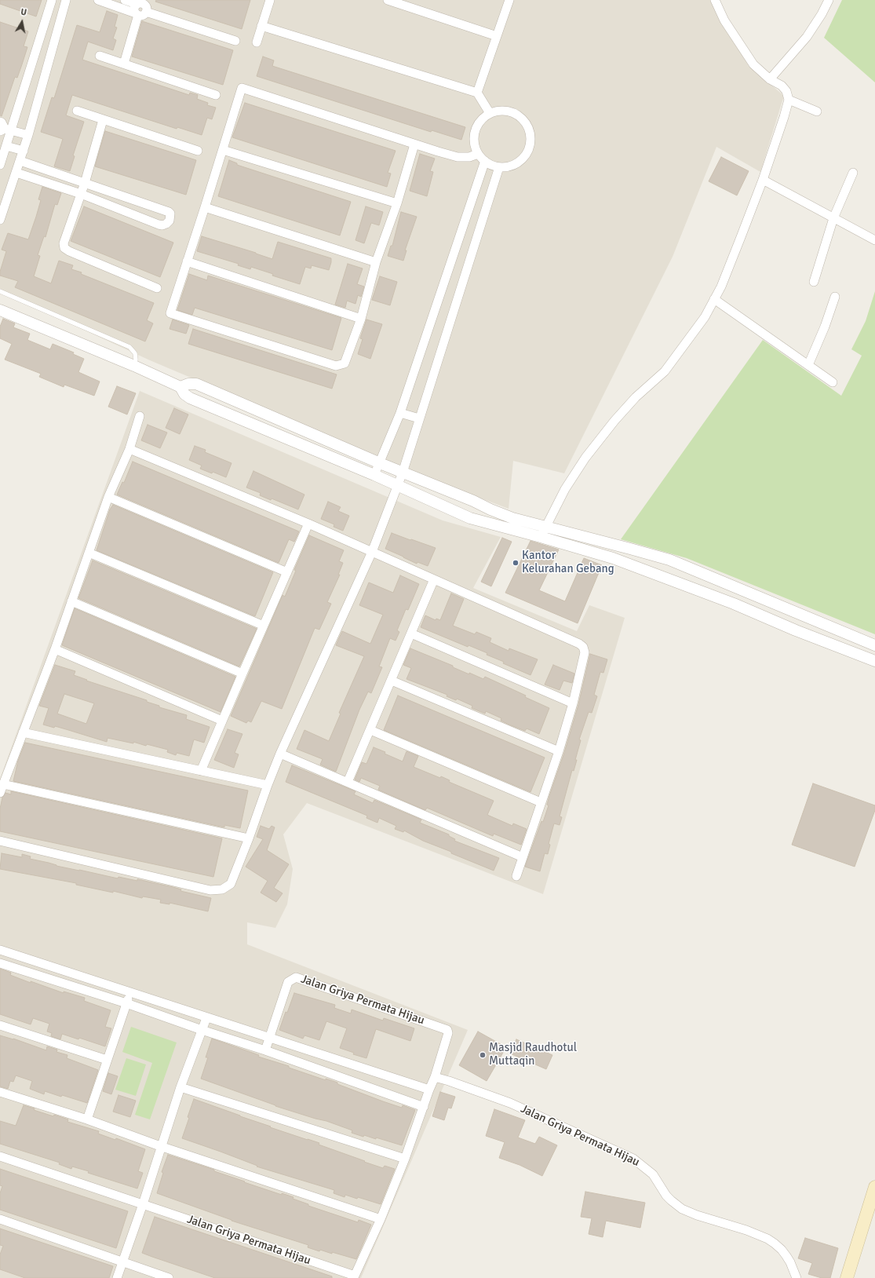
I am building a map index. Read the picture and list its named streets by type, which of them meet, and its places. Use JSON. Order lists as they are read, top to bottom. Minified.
{"streets":{"street":["Jalan Griya Permata Hijau"]},"places":["Kantor Kelurahan Gebang","Masjid Raudhotul Muttaqin"],"north":"top"}
